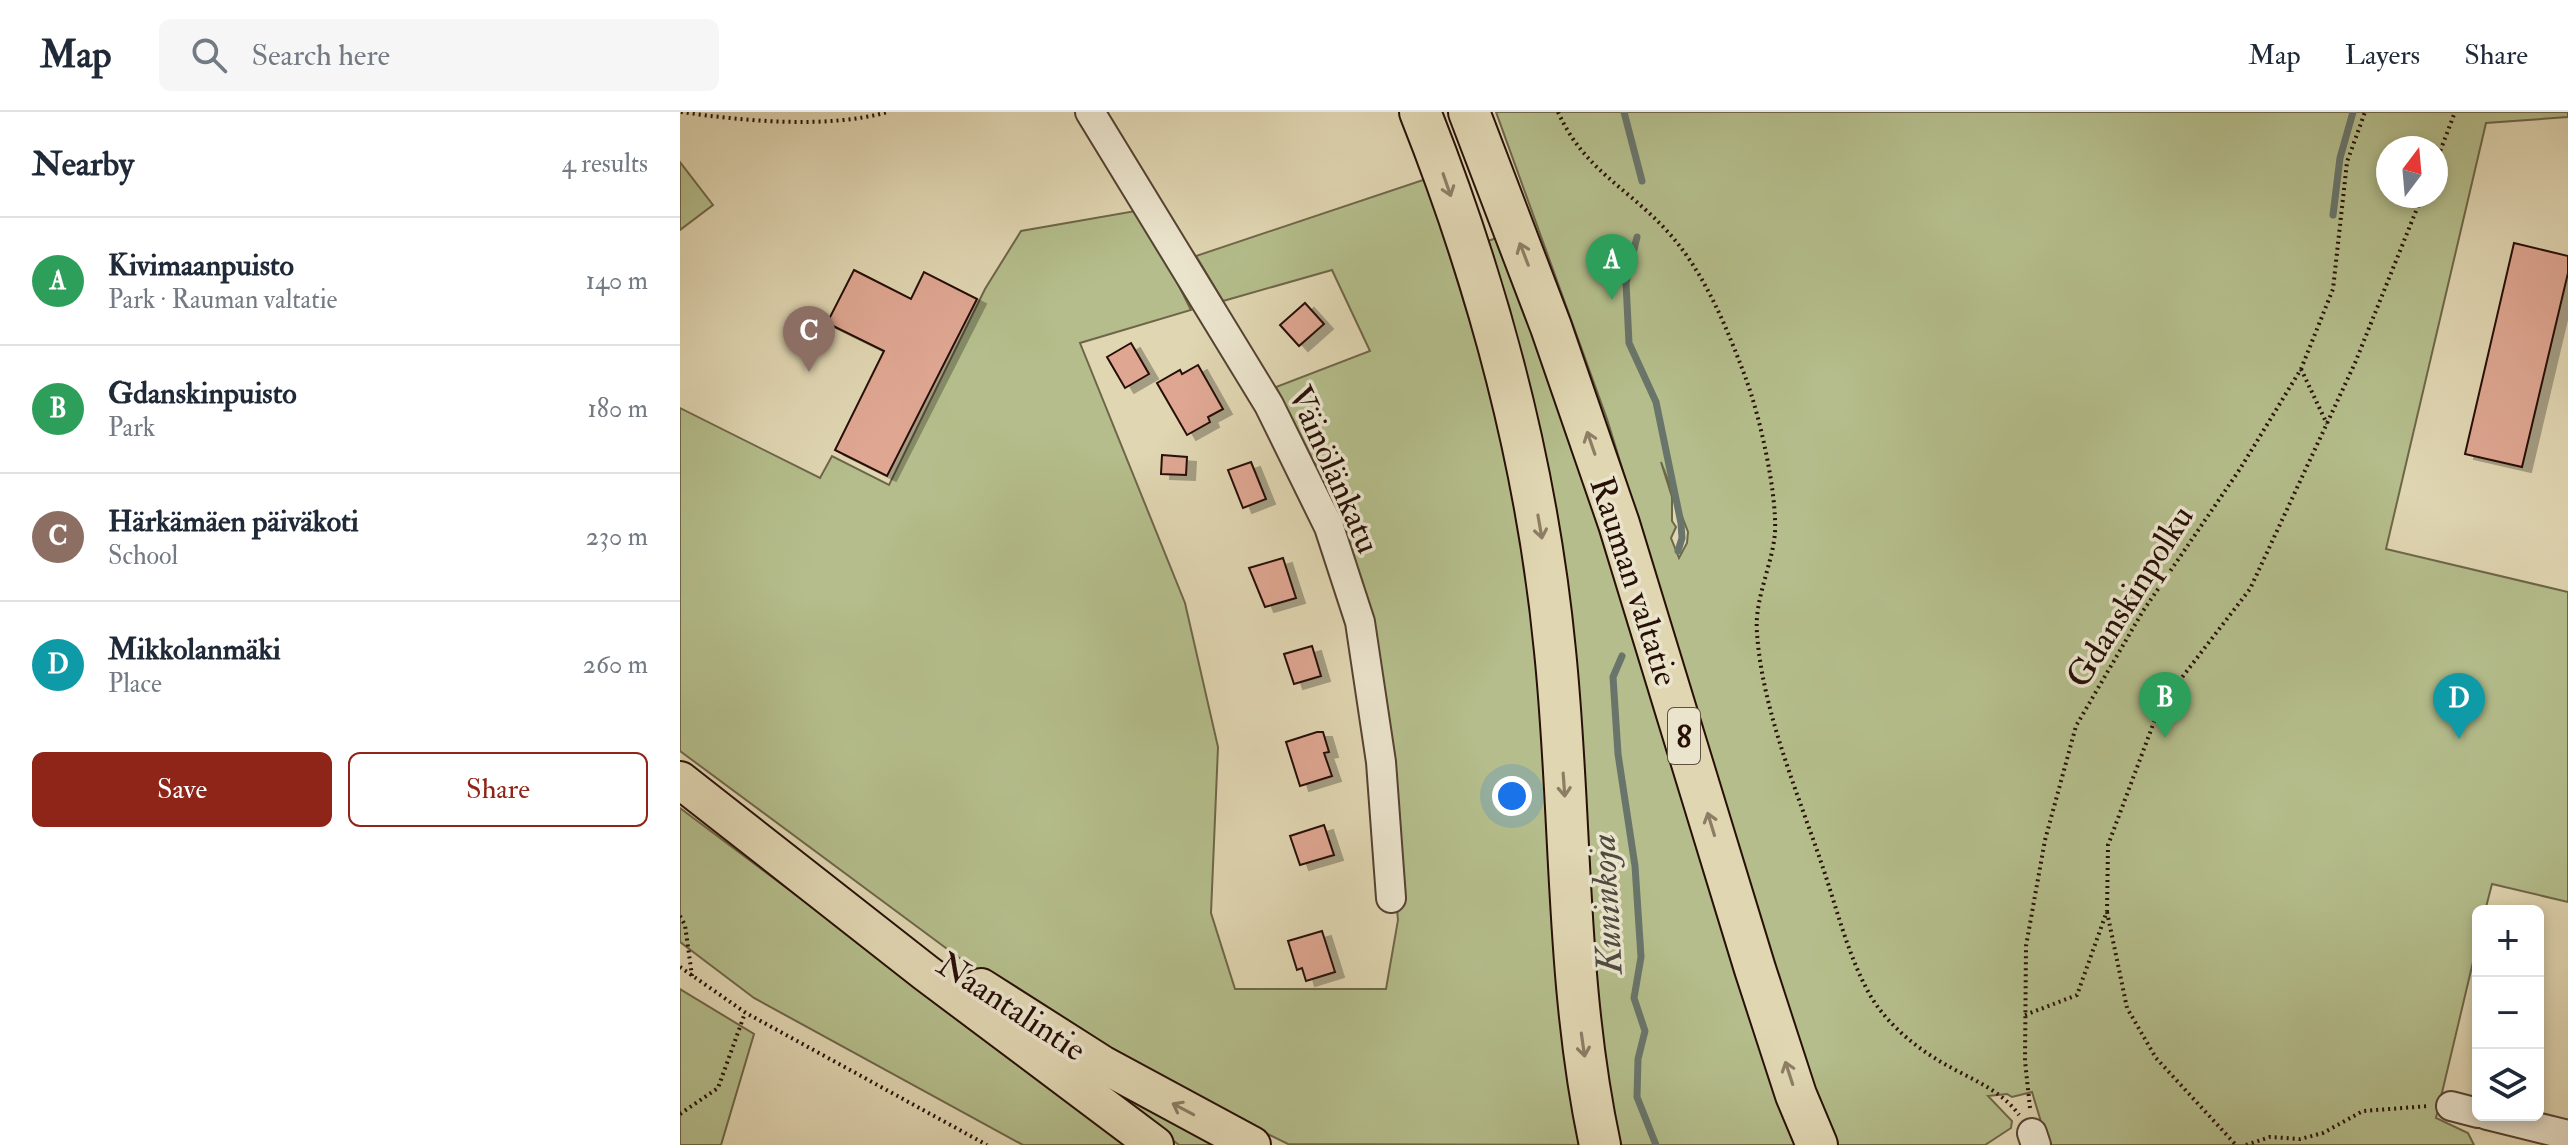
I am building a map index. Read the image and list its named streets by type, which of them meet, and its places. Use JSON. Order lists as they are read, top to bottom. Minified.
{"streets":{"highway":["Rauman valtatie","8"],"main road":["Naantalintie"],"street":["Väinölänkatu"],"path":["Gdanskinpolku"]},"water":["Kuninkoja"],"north":"top","page":{"header":"Map","search":"Search here","nav":["Map","Layers","Share"],"heading":["Nearby","4 results"],"list":[{"mark":"A","name":"Kivimaanpuisto","note":"Park · Rauman valtatie","value":"140 m"},{"mark":"B","name":"Gdanskinpuisto","note":"Park","value":"180 m"},{"mark":"C","name":"Härkämäen päiväkoti","note":"School","value":"230 m"},{"mark":"D","name":"Mikkolanmäki","note":"Place","value":"260 m"}],"pins":["A","C","B","D"],"buttons":["Save","Share"],"map_buttons":["+","−"]}}
